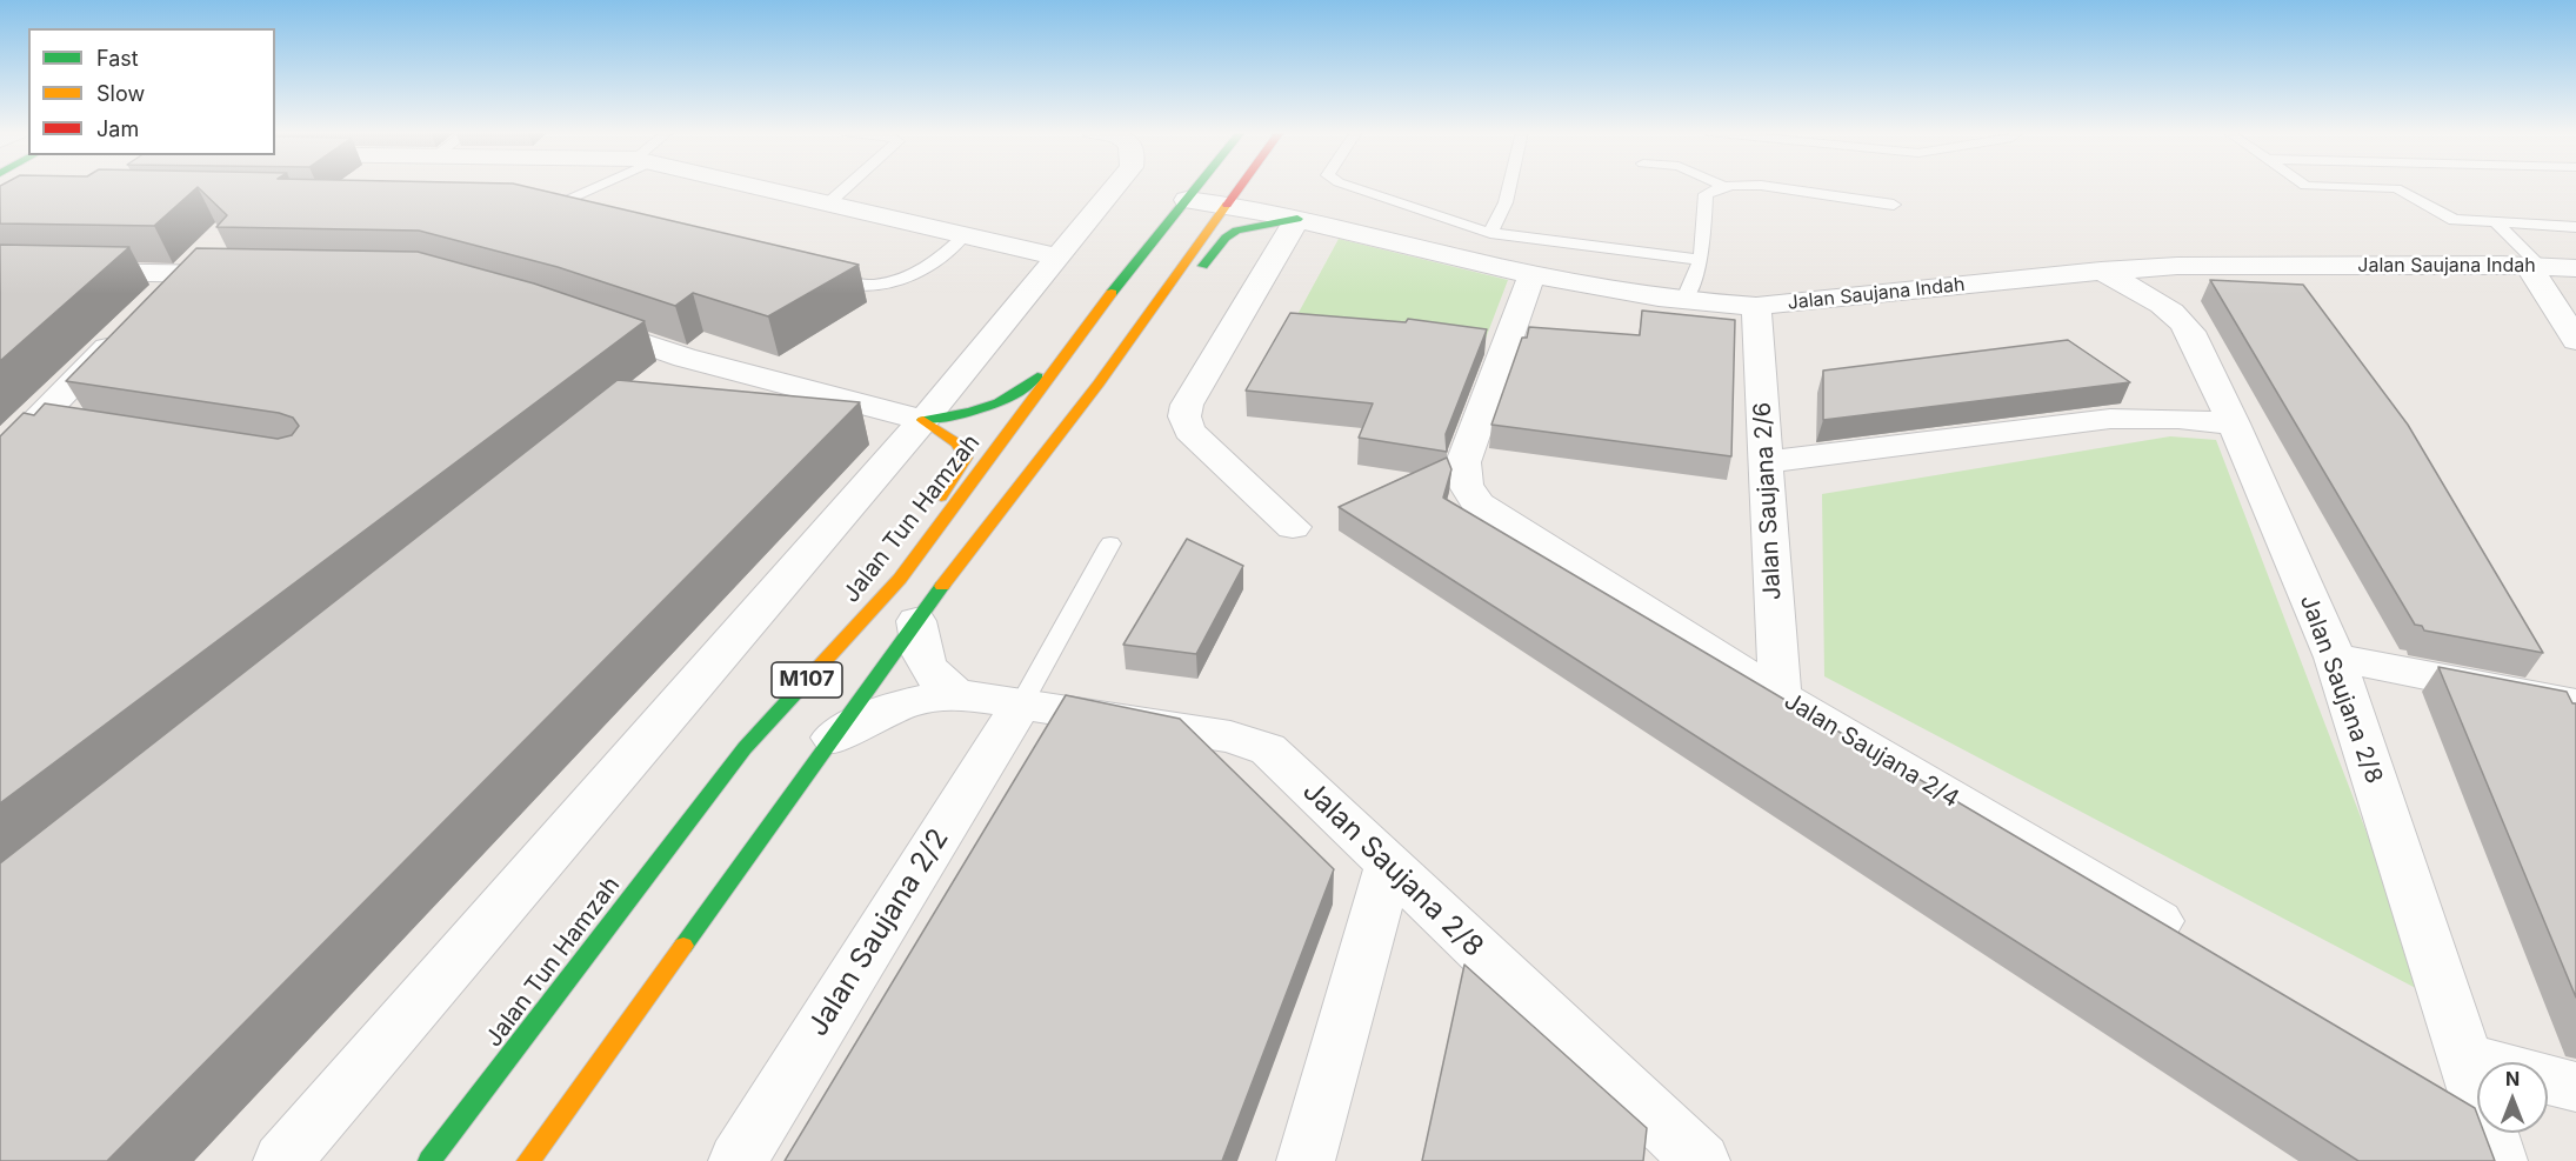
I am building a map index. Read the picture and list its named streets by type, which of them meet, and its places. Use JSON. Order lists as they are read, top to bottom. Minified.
{"streets":{"main road":["Jalan Tun Hamzah","M107"],"street":["Jalan Saujana Indah","Jalan Saujana 2/6","Jalan Saujana 2/8","Jalan Saujana 2/4","Jalan Saujana 2/2"]},"crossings":[["Jalan Saujana Indah","Jalan Saujana 2/6"],["Jalan Saujana Indah","Jalan Tun Hamzah"],["Jalan Saujana Indah","M107"],["Jalan Saujana Indah","Jalan Saujana 2/8"],["Jalan Saujana Indah","Jalan Saujana 2/4"],["Jalan Saujana 2/6","Jalan Saujana 2/4"],["M107","Jalan Saujana 2/8"],["Jalan Saujana 2/8","Jalan Saujana 2/2"]],"legend":["Fast","Slow","Jam"],"north":"top"}
